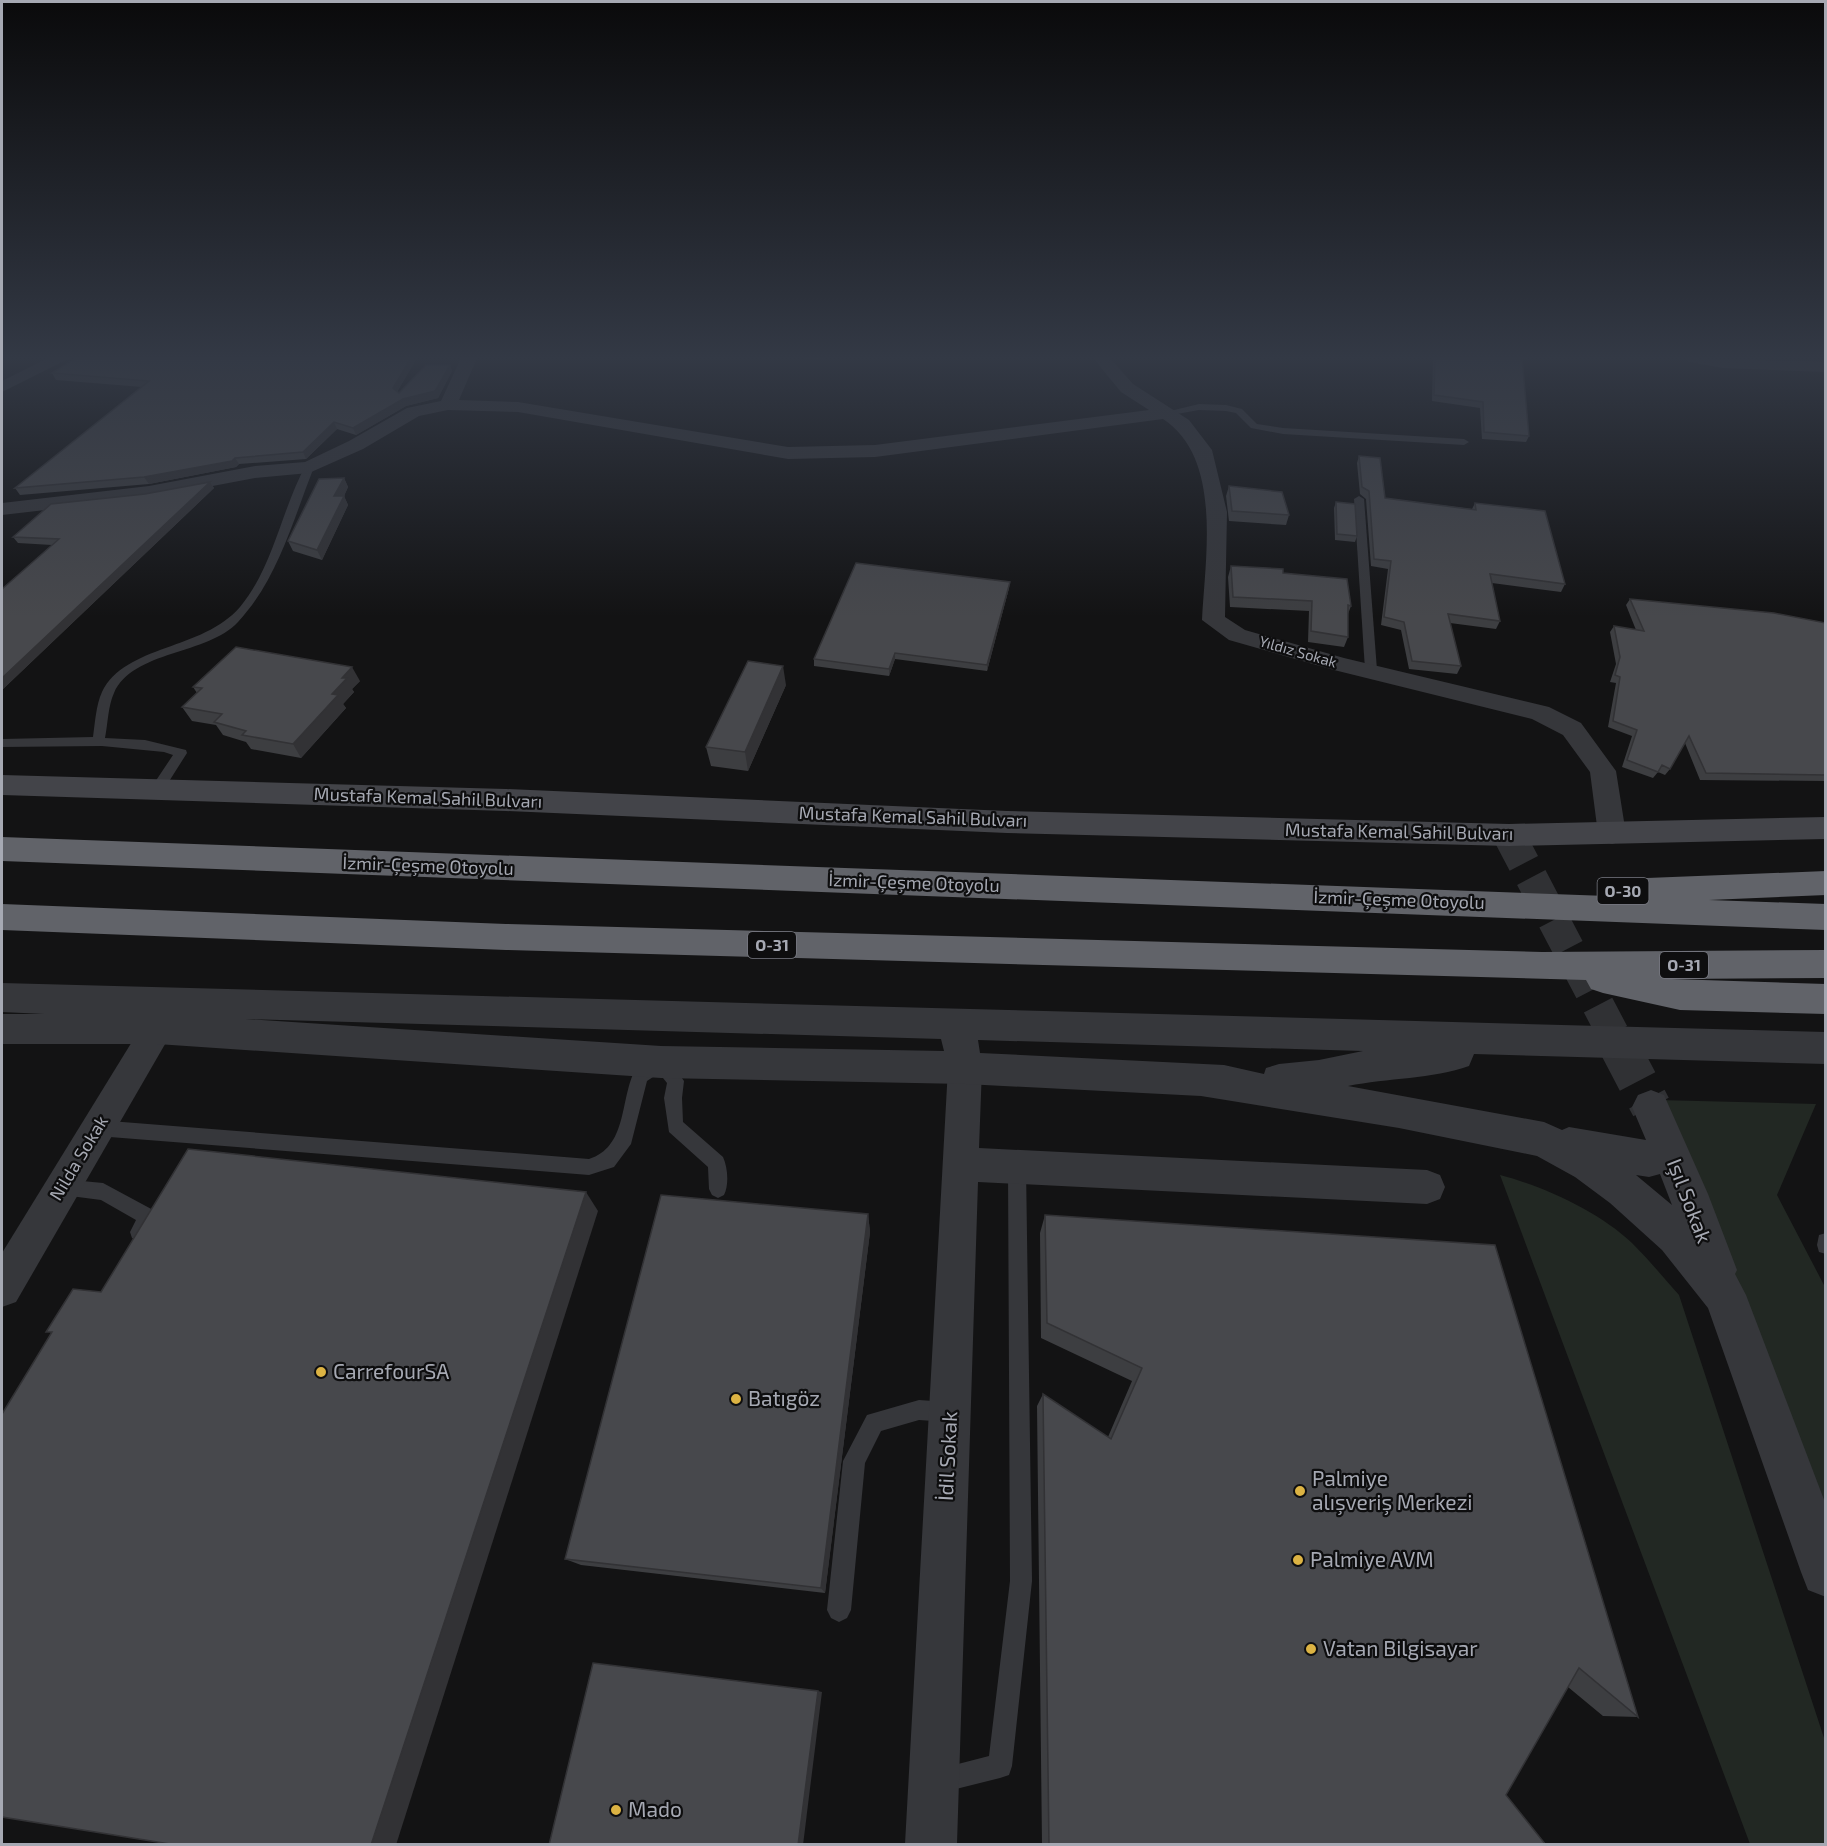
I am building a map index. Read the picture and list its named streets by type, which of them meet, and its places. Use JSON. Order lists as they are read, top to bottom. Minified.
{"streets":{"highway":["İzmir-Çeşme Otoyolu","O-30","O-31"],"main road":["Mustafa Kemal Sahil Bulvarı"],"street":["Yıldız Sokak","Nilda Sokak","Işıl Sokak","İdil Sokak"]},"crossings":[["Yıldız Sokak","Mustafa Kemal Sahil Bulvarı"],["İzmir-Çeşme Otoyolu","O-30"]],"places":["CarrefourSA","Batıgöz","Palmiye alışveriş Merkezi","Palmiye AVM","Vatan Bilgisayar","Mado"]}
